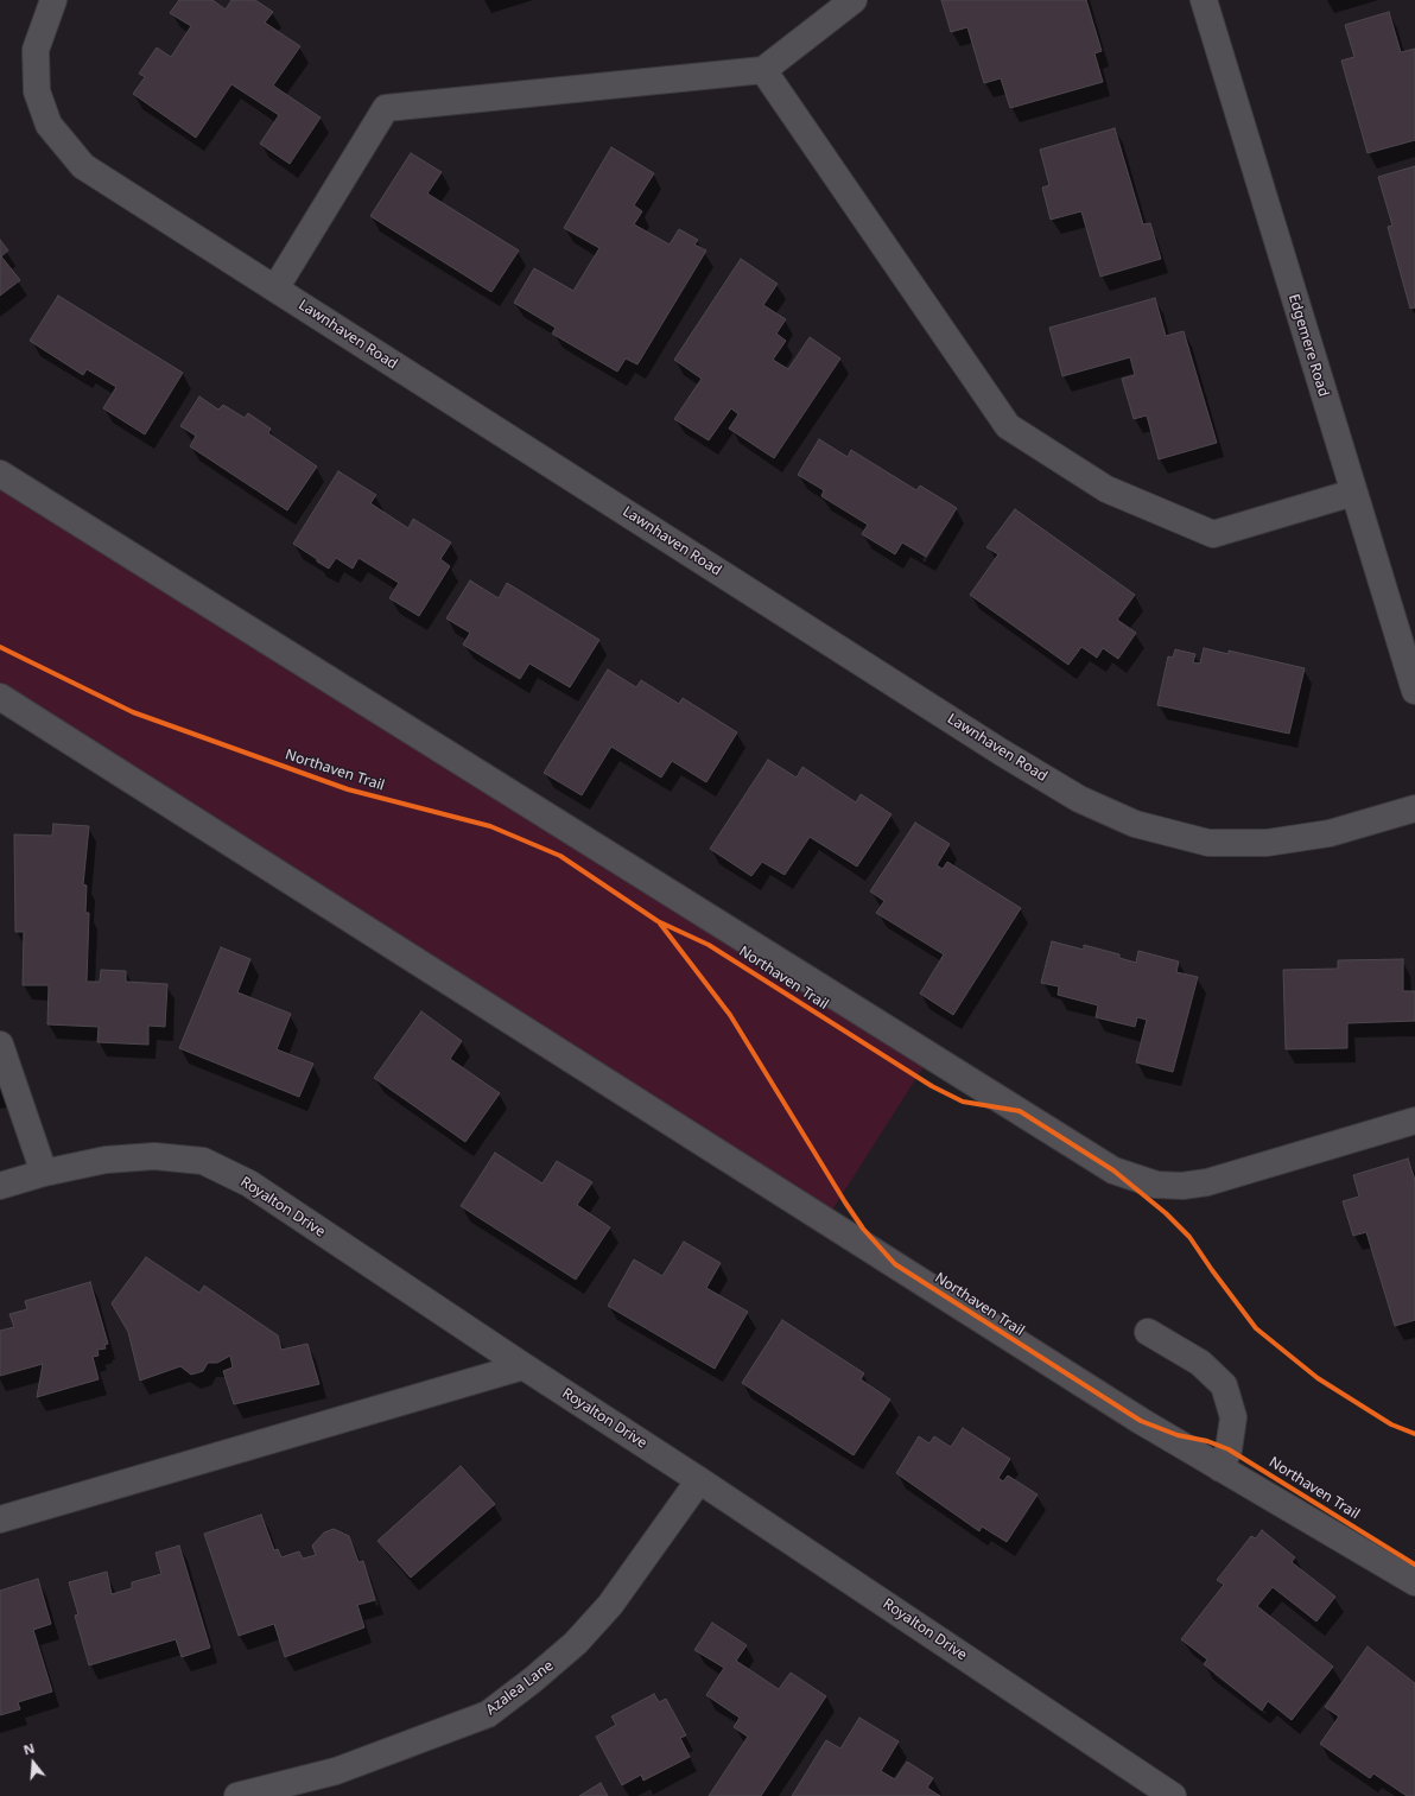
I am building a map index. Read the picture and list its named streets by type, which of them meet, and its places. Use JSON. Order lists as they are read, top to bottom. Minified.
{"streets":{"street":["Lawnhaven Road","Edgemere Road","Northaven Trail","Royalton Drive","Azalea Lane"]},"crossings":[["Royalton Drive","Azalea Lane"]],"north":"top"}
